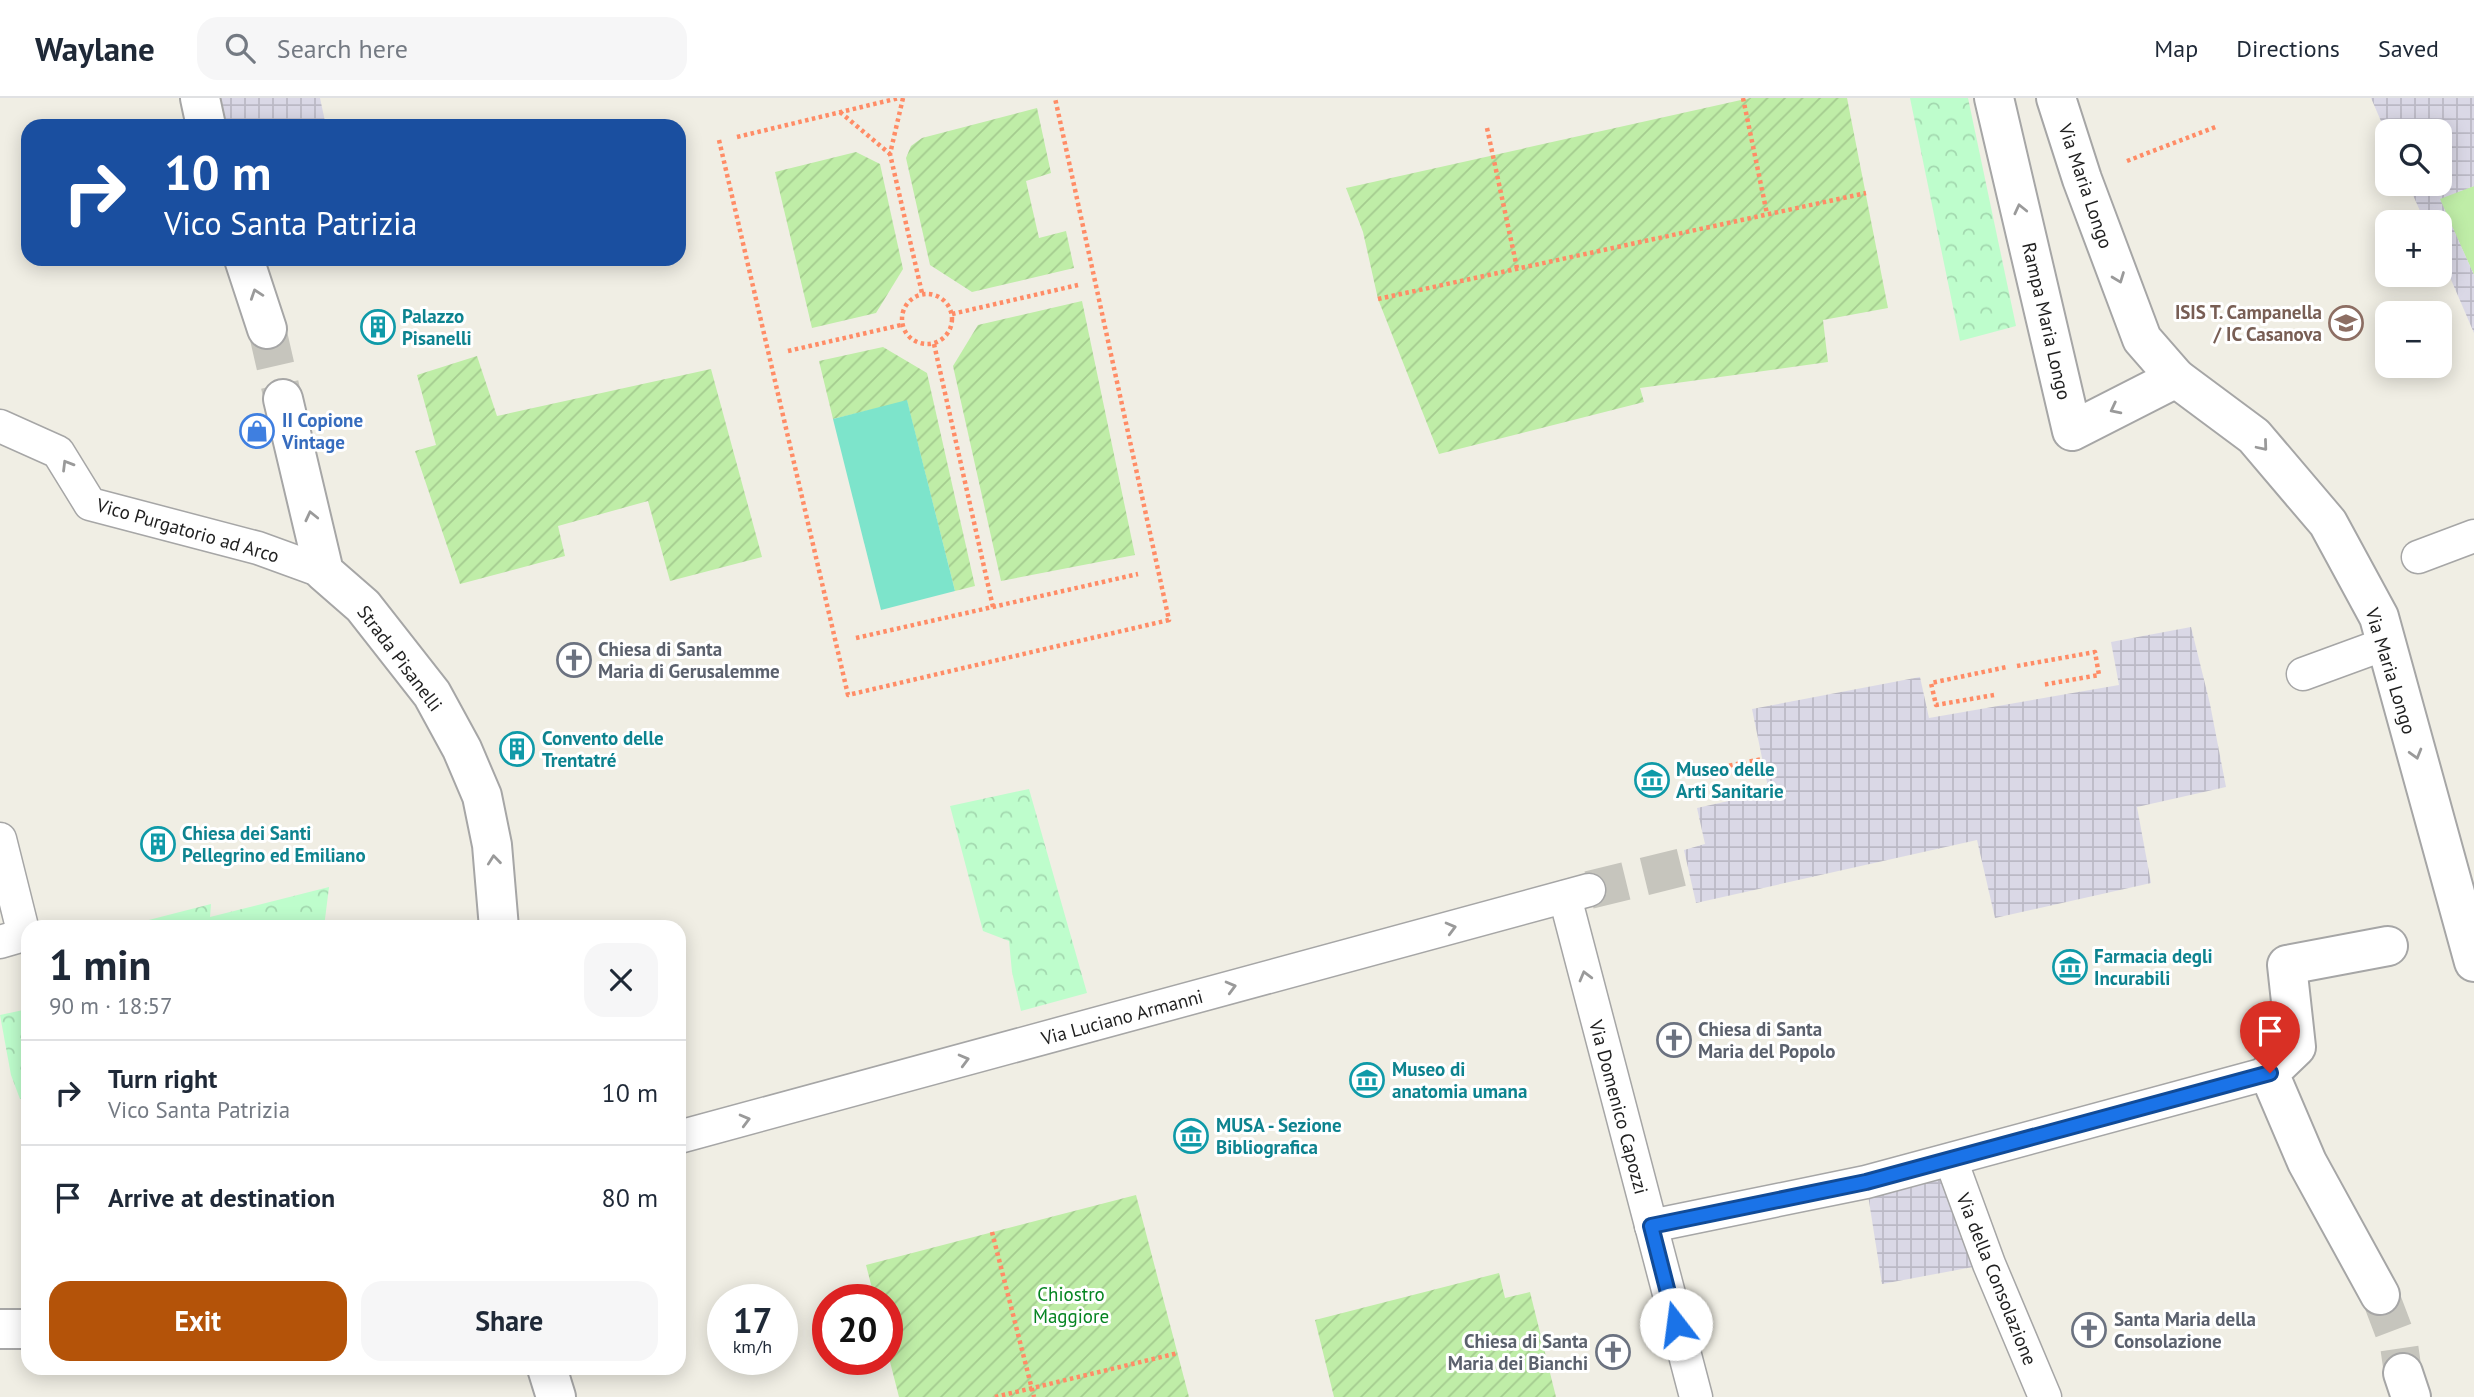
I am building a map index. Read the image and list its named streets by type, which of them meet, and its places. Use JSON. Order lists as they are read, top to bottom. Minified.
{"streets":{"street":["Via Maria Longo","Rampa Maria Longo","Strada Pisanelli"],"lane":["Vico Purgatorio ad Arco","Via Luciano Armanni","Via Domenico Capozzi","Via della Consolazione"]},"crossings":[["Via Maria Longo","Rampa Maria Longo"],["Vico Purgatorio ad Arco","Strada Pisanelli"],["Via Luciano Armanni","Via Domenico Capozzi"]],"one_way":["Via Maria Longo","Vico Purgatorio ad Arco","Strada Pisanelli","Via Luciano Armanni","Via Domenico Capozzi"],"parks":["Chiostro Maggiore"],"places":{"school or university":["ISIS T. Campanella / IC Casanova"],"building":["Palazzo Pisanelli","Convento delle Trentatré","Chiesa dei Santi Pellegrino ed Emiliano"],"shop":["II Copione Vintage"],"church":["Chiesa di Santa Maria di Gerusalemme","Chiesa di Santa Maria del Popolo","Santa Maria della Consolazione","Chiesa di Santa Maria dei Bianchi"],"museum":["Museo delle Arti Sanitarie","Farmacia degli Incurabili","Museo di anatomia umana","MUSA - Sezione Bibliografica"]},"page":{"header":"Waylane","search":"Search here","nav":["Map","Directions","Saved"],"map_buttons":["+","−"],"turn":["10 m","Vico Santa Patrizia"],"heading":["1 min","90 m · 18:57"],"list":[{"name":"Turn right","note":"Vico Santa Patrizia","value":"10 m"},{"name":"Arrive at destination","value":"80 m"}],"buttons":["Exit","Share"],"speed":"17 km/h","limit":"20"}}
